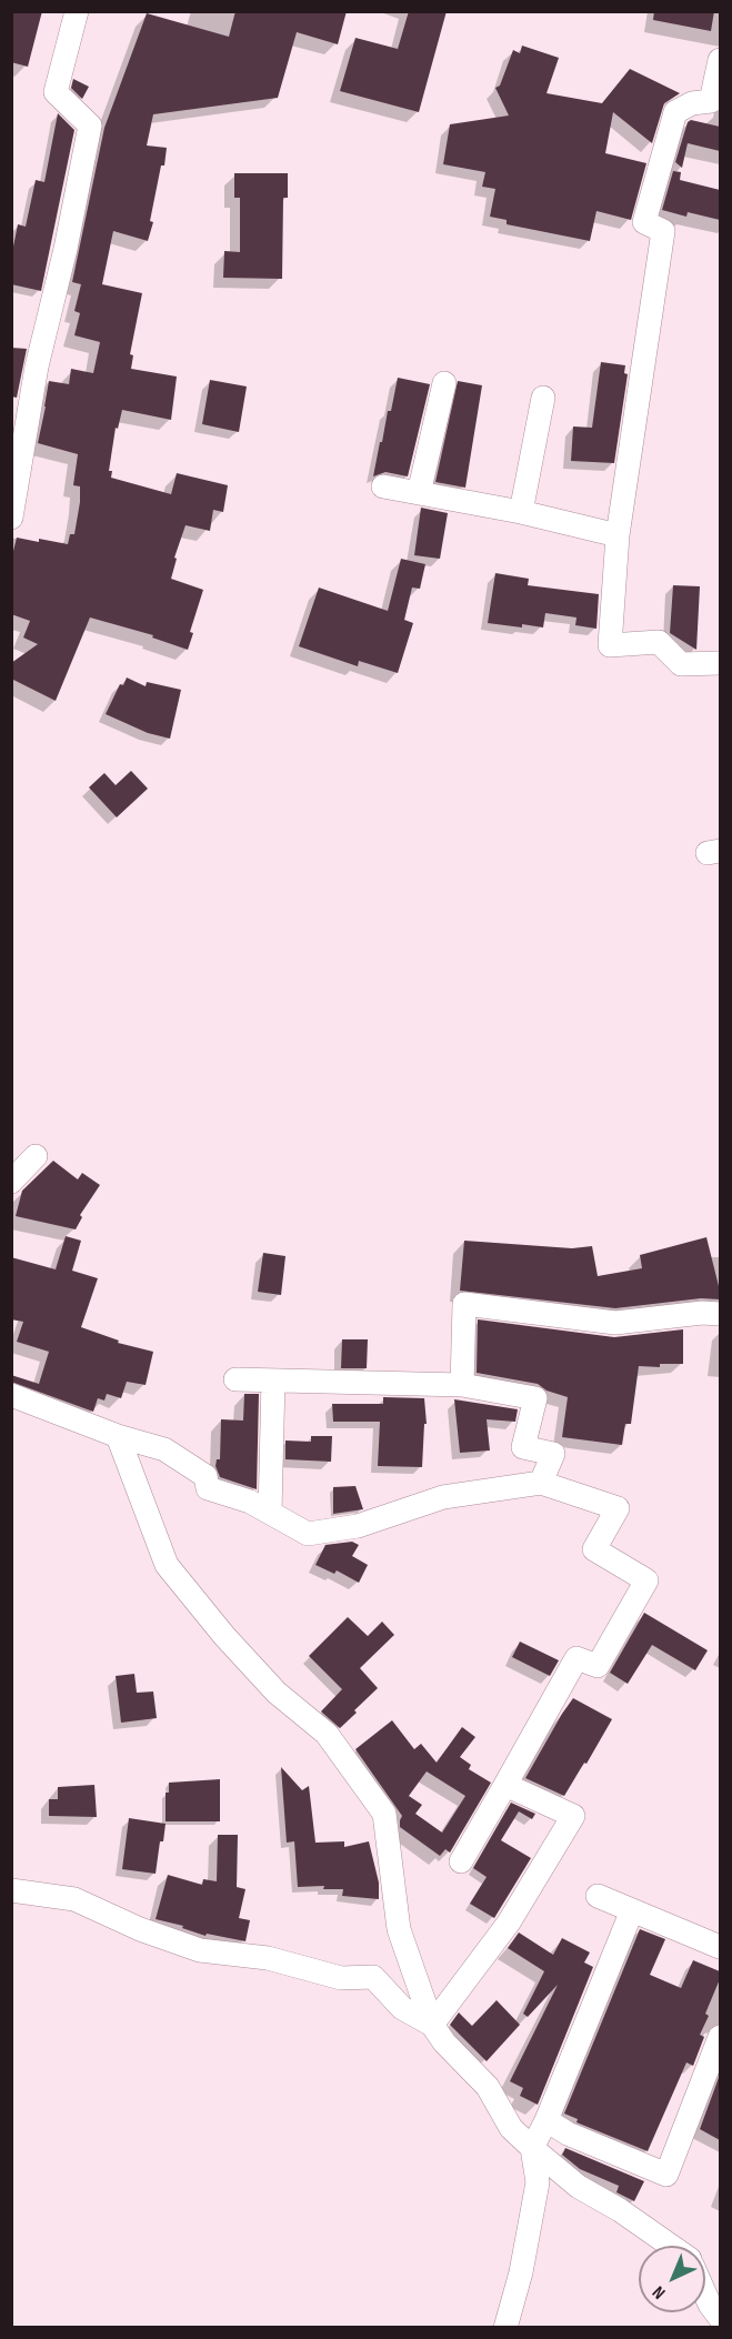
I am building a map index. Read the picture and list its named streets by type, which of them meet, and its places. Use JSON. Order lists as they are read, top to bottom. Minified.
{"north":"bottom left"}
